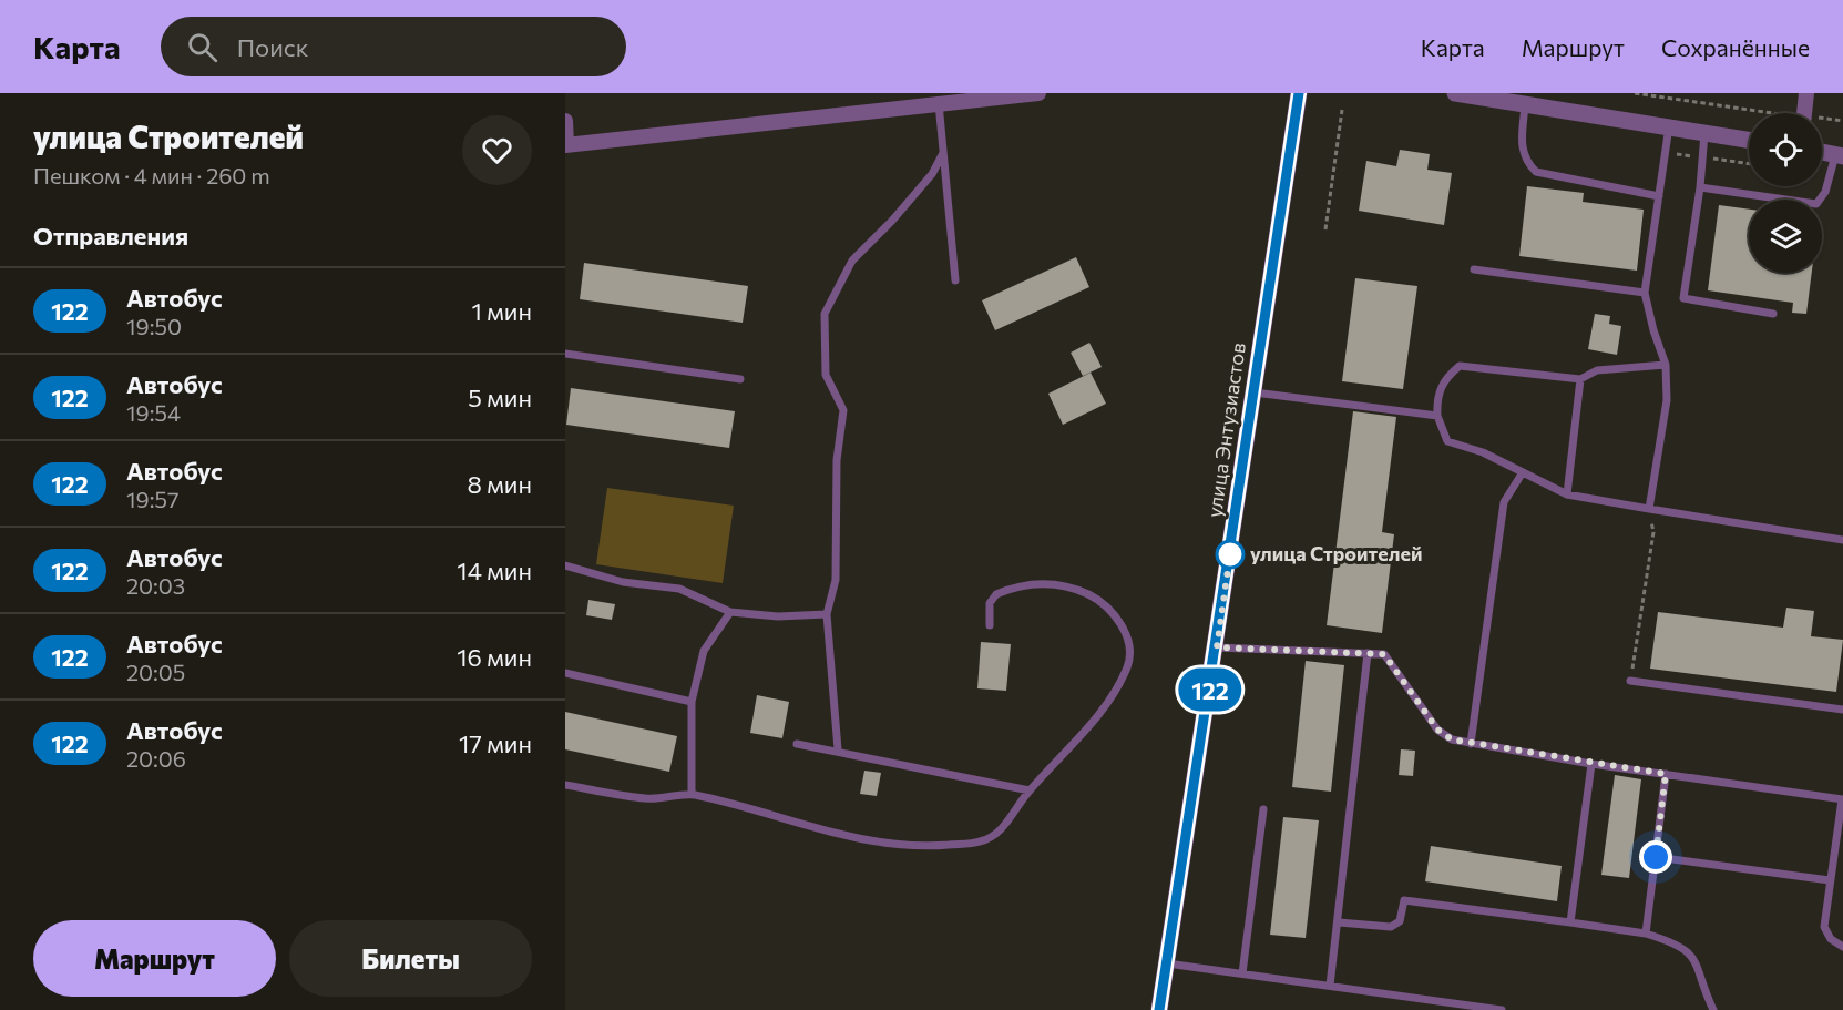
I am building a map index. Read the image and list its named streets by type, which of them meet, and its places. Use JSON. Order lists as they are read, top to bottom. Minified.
{"streets":{"street":["улица Энтузиастов"]},"places":["улица Строителей"],"lines":["bus line 122"],"page":{"header":"Карта","search":"Поиск","nav":["Карта","Маршрут","Сохранённые"],"heading":[["улица Строителей","Пешком · 4 мин · 260 m"],"Отправления"],"on_map":"122","list":[{"mark":"122","name":"Автобус","note":"19:50","value":"1 мин"},{"mark":"122","name":"Автобус","note":"19:54","value":"5 мин"},{"mark":"122","name":"Автобус","note":"19:57","value":"8 мин"},{"mark":"122","name":"Автобус","note":"20:03","value":"14 мин"},{"mark":"122","name":"Автобус","note":"20:05","value":"16 мин"},{"mark":"122","name":"Автобус","note":"20:06","value":"17 мин"}],"buttons":["Маршрут","Билеты"]}}
